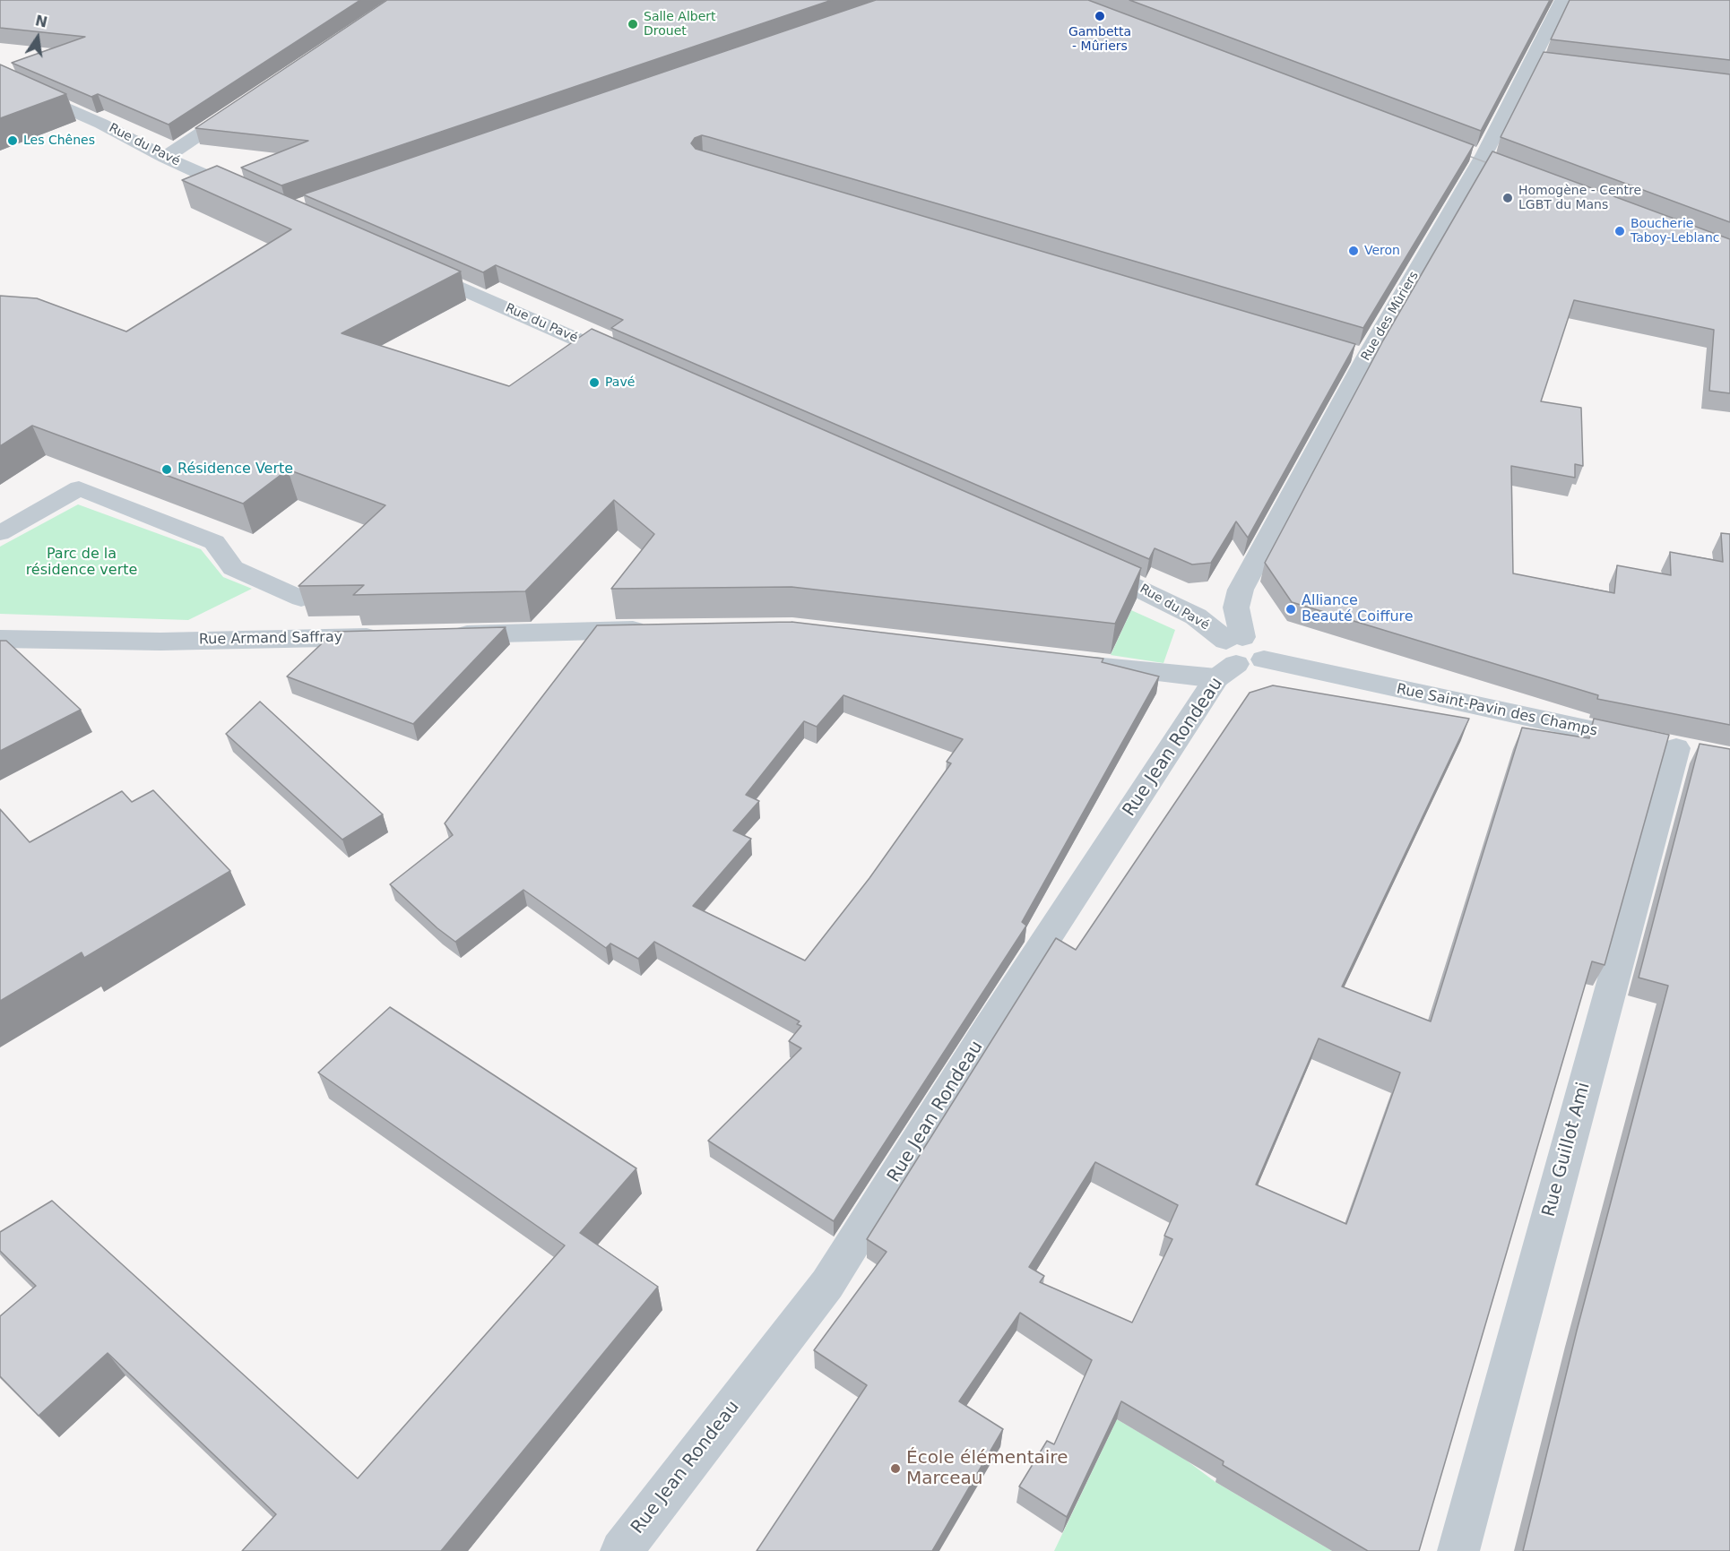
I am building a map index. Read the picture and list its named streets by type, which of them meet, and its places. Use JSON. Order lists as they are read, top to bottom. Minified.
{"streets":{"street":["Rue du Pavé","Rue des Mûriers","Rue Armand Saffray","Rue Saint-Pavin des Champs","Rue Jean Rondeau","Rue Guillot Ami"]},"crossings":[["Rue du Pavé","Rue des Mûriers"],["Rue du Pavé","Rue Saint-Pavin des Champs"],["Rue du Pavé","Rue Jean Rondeau"],["Rue des Mûriers","Rue Saint-Pavin des Champs"],["Rue des Mûriers","Rue Jean Rondeau"],["Rue Saint-Pavin des Champs","Rue Jean Rondeau"],["Rue Saint-Pavin des Champs","Rue Guillot Ami"]],"parks":["Parc de la résidence verte"],"places":["Gambetta - Mûriers","Salle Albert Drouet","Les Chênes","Homogène - Centre LGBT du Mans","Boucherie Taboy-Leblanc","Veron","Pavé","Résidence Verte","Alliance Beauté Coiffure","École élémentaire Marceau"],"north":"top"}
